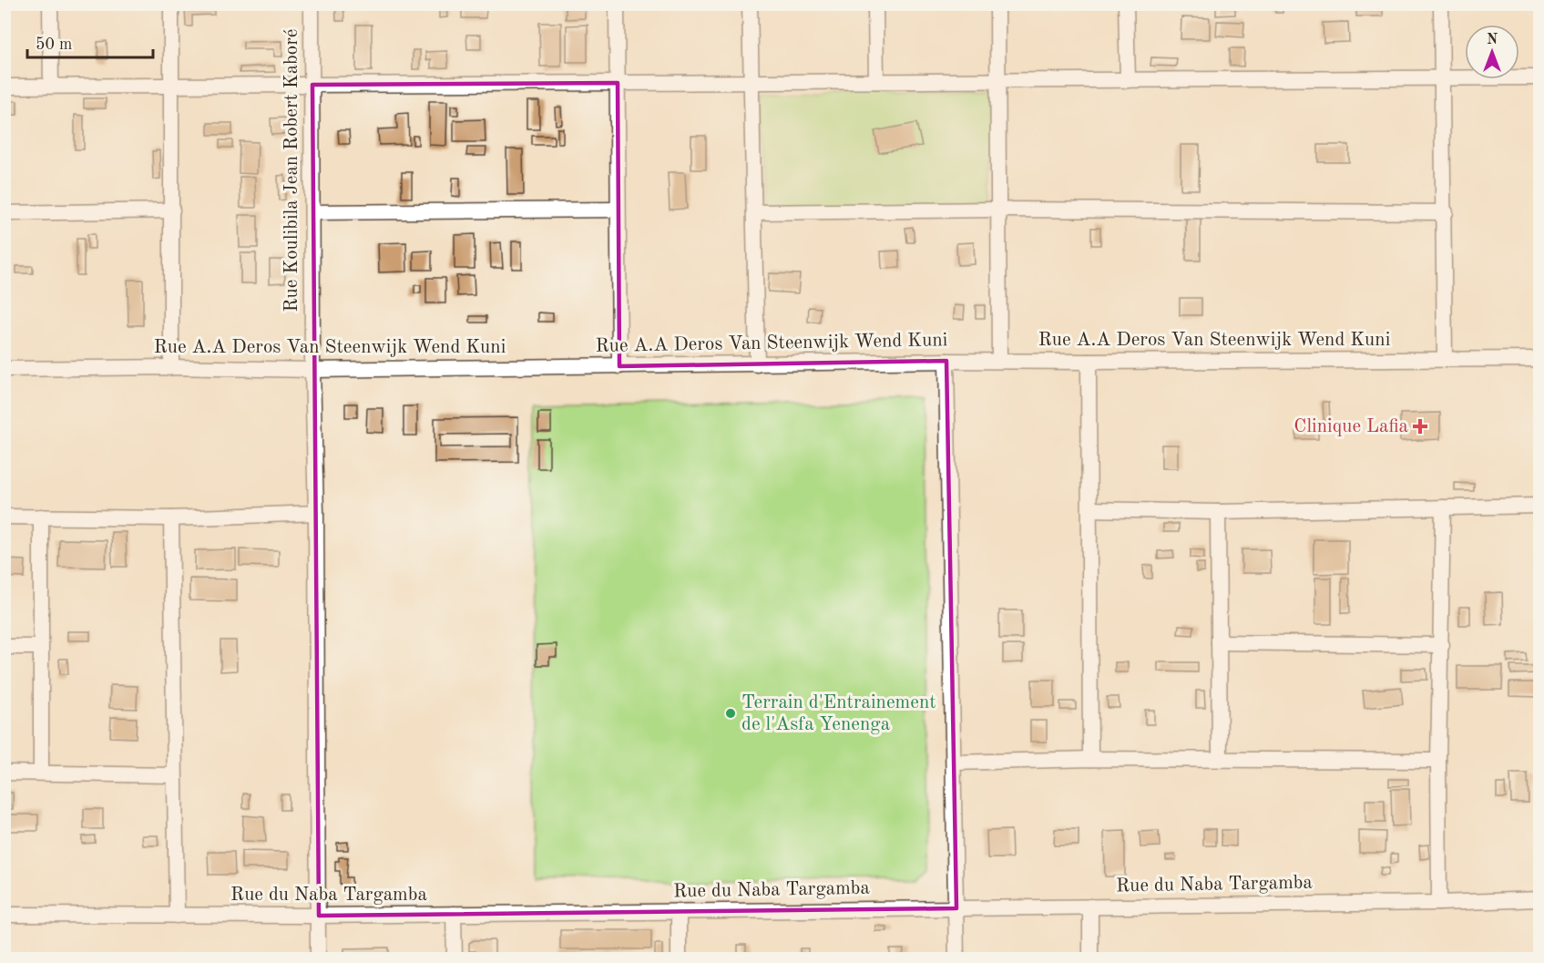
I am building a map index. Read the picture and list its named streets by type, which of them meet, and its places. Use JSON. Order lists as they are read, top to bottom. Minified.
{"streets":{"street":["Rue Koulibila Jean Robert Kaboré","Rue A.A Deros Van Steenwijk Wend Kuni","Rue du Naba Targamba"]},"crossings":[["Rue Koulibila Jean Robert Kaboré","Rue A.A Deros Van Steenwijk Wend Kuni"],["Rue Koulibila Jean Robert Kaboré","Rue du Naba Targamba"]],"places":{"health":["Clinique Lafia"],"other":["Terrain d'Entrainement de l'Asfa Yenenga"]},"scale_bar":"50 m","north":"top"}
